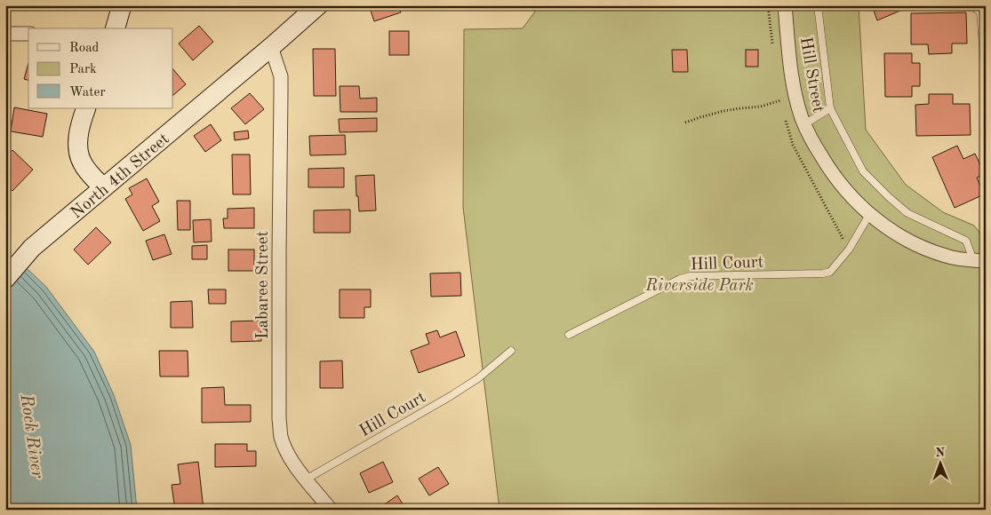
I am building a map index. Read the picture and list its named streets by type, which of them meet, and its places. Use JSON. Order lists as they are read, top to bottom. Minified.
{"streets":{"street":["Hill Street","North 4th Street","Labaree Street"],"lane":["Hill Court"]},"crossings":[["Hill Street","Hill Court"],["North 4th Street","Labaree Street"],["Hill Court","Labaree Street"]],"water":["Rock River"],"parks":["Riverside Park"],"legend":["Road","Park","Water"],"north":"top"}
